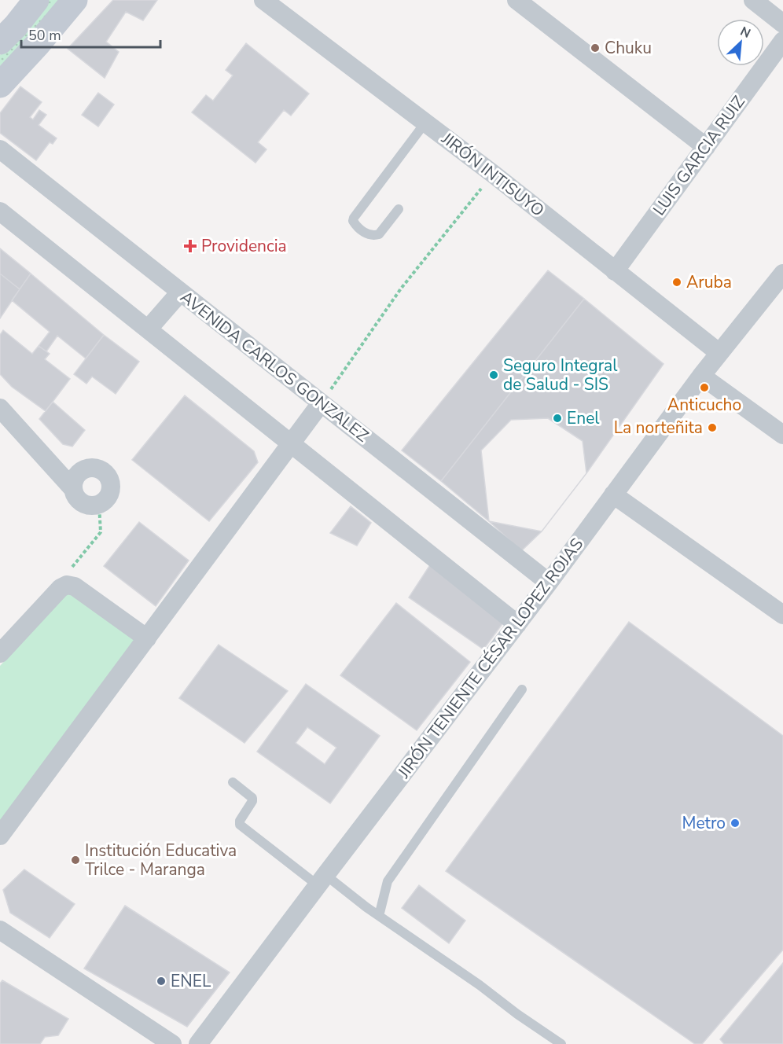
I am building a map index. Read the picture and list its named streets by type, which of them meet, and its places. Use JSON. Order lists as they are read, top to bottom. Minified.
{"streets":{"street":["LUIS GARCIA RUIZ","JIRÓN INTISUYO","AVENIDA CARLOS GONZALEZ","JIRÓN TENIENTE CÉSAR LOPEZ ROJAS"]},"crossings":[["LUIS GARCIA RUIZ","JIRÓN INTISUYO"],["JIRÓN INTISUYO","JIRÓN TENIENTE CÉSAR LOPEZ ROJAS"],["AVENIDA CARLOS GONZALEZ","JIRÓN TENIENTE CÉSAR LOPEZ ROJAS"]],"places":{"other":["Chuku","Aruba","Seguro Integral de Salud - SIS","Anticucho","Enel","La norteñita","Metro","Institución Educativa Trilce - Maranga","ENEL"],"health":["Providencia"]},"scale_bar":"50 m","north":"top right"}
